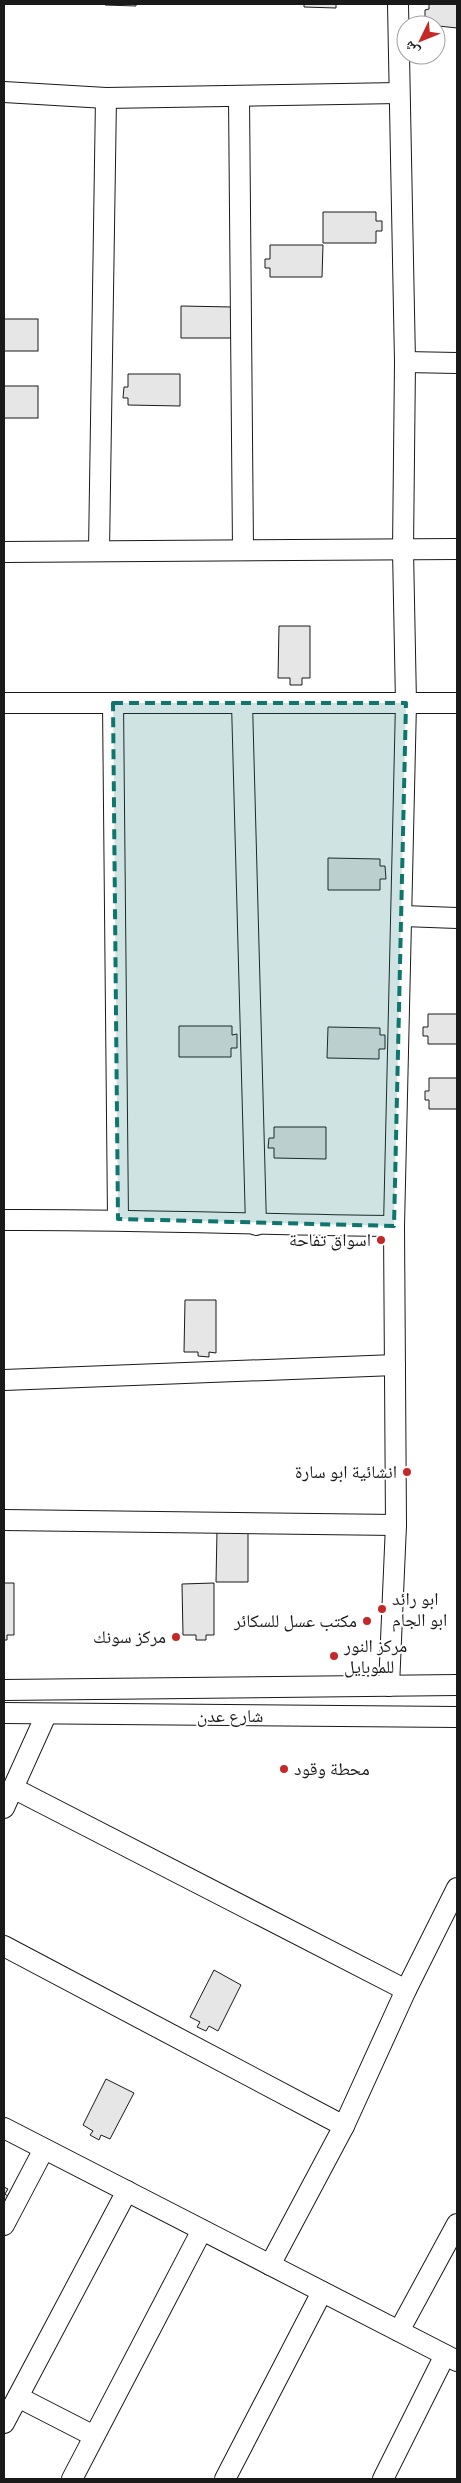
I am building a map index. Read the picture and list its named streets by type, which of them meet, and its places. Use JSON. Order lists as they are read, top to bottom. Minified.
{"streets":{"street":["شارع عدن"]},"places":["اسواق تفاحة","انشائية ابو سارة","ابو رائد ابو الجام","مكتب عسل للسكائر","مركز سونك","مركز النور للموبايل","محطة وقود"],"north":"bottom left"}
